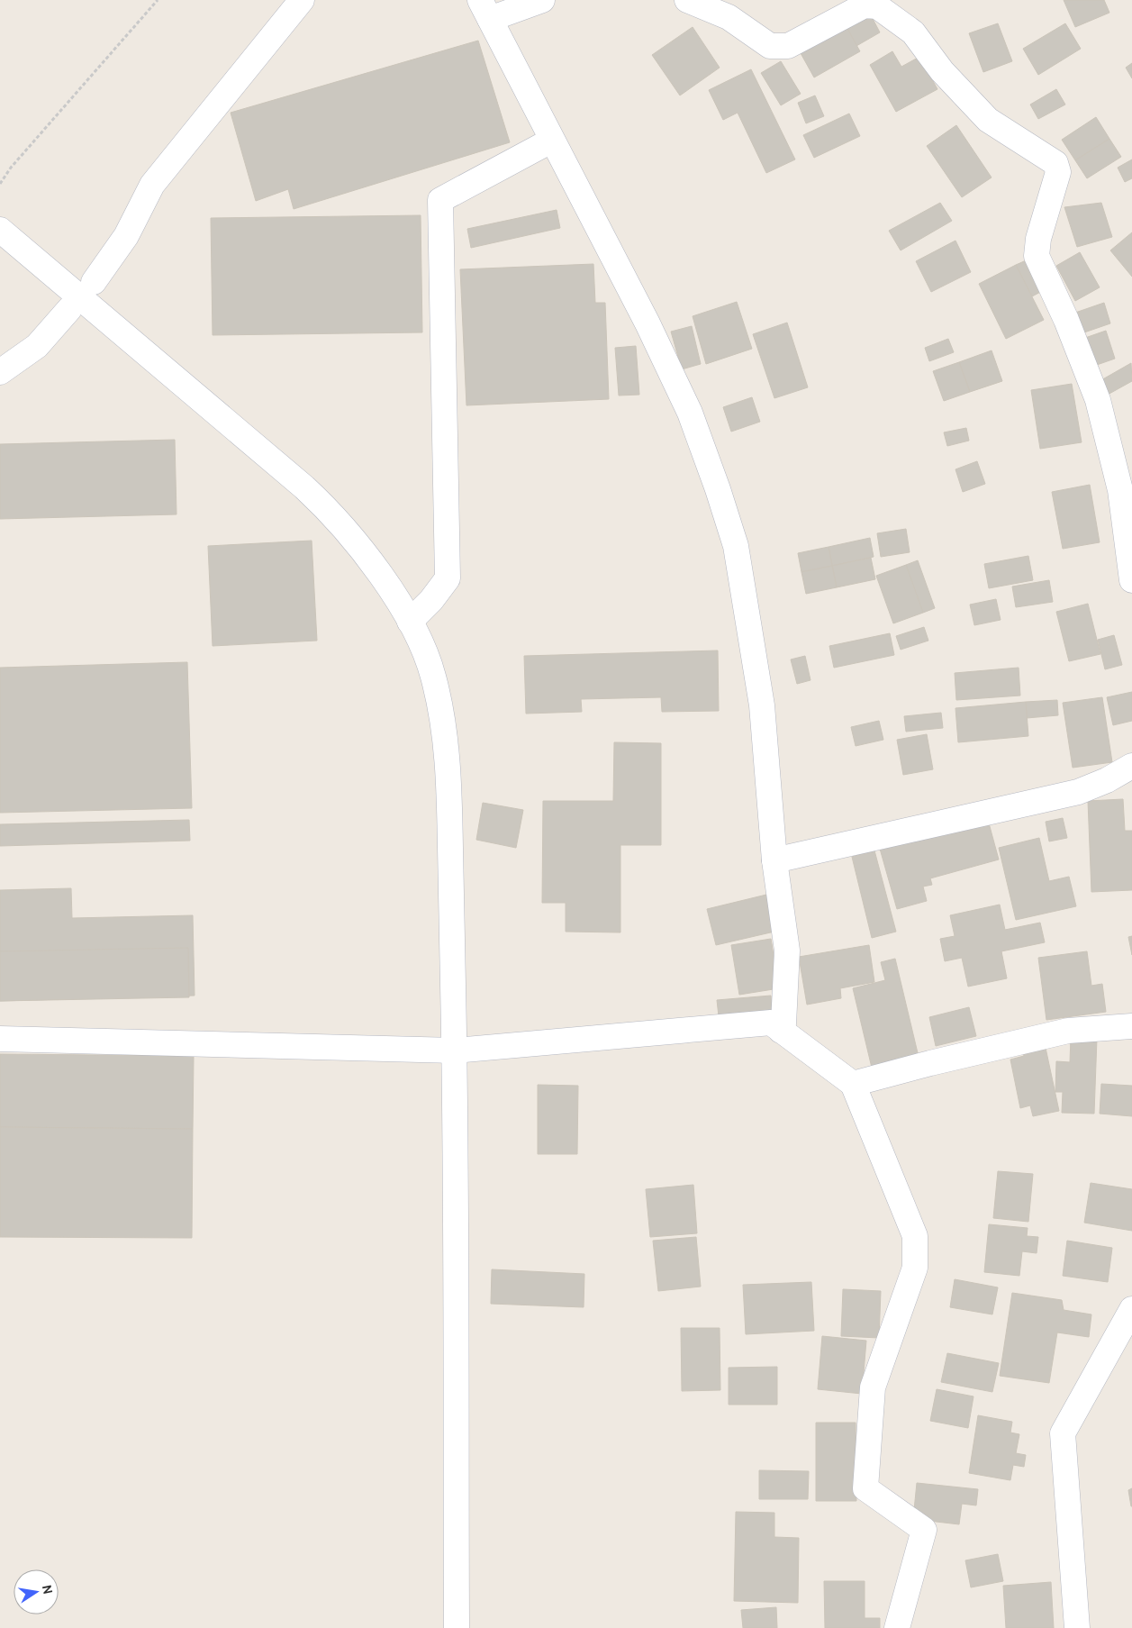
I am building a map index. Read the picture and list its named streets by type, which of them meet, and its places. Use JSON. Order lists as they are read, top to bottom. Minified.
{"north":"right"}
